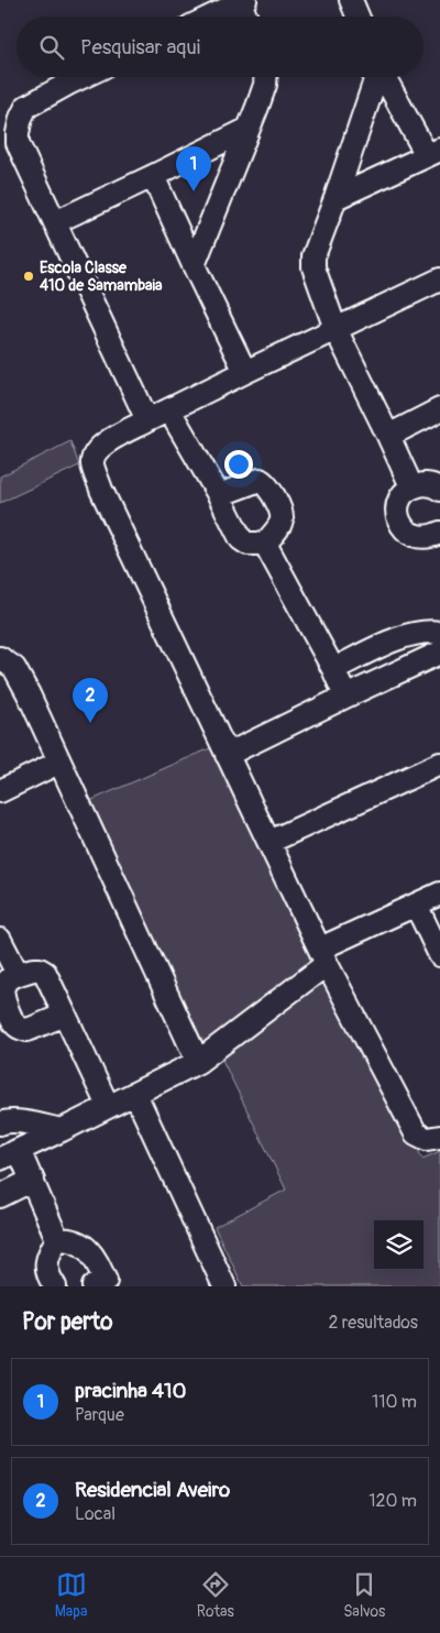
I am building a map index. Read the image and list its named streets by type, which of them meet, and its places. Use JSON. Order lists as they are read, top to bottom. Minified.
{"places":["Escola Classe 410 de Samambaia"],"page":{"search":"Pesquisar aqui","pins":["1","2"],"heading":["Por perto","2 resultados"],"list":[{"mark":"1","name":"pracinha 410","note":"Parque","value":"110 m"},{"mark":"2","name":"Residencial Aveiro","note":"Local","value":"120 m"}],"nav":["Mapa","Rotas","Salvos"]}}
